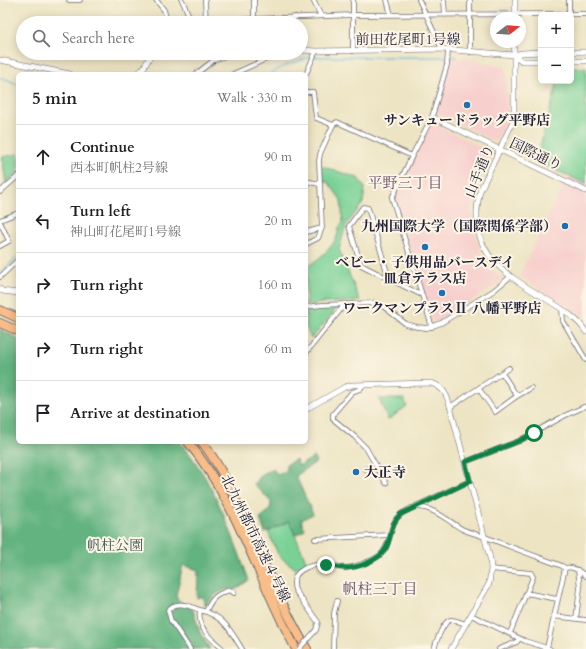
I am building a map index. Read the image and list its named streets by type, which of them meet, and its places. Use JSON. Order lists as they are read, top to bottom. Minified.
{"streets":{"highway":["北九州都市高速４号線"],"street":["前田花尾町1号線","国際通り","山手通り"]},"crossings":[["前田花尾町1号線","山手通り"],["国際通り","山手通り"]],"districts":["平野三丁目","帆柱三丁目"],"parks":["帆柱公園"],"places":["サンキュードラッグ平野店","九州国際大学（国際関係学部）","ベビー・子供用品バースデイ 皿倉テラス店","ワークマンプラスⅡ 八幡平野店","大正寺"],"north":"right","page":{"map_buttons":["+","−"],"search":"Search here","heading":["5 min","Walk · 330 m"],"list":[["Continue","西本町帆柱2号線","90 m"],["Turn left","神山町花尾町1号線","20 m"],["Turn right","160 m"],["Turn right","60 m"],"Arrive at destination"]}}
